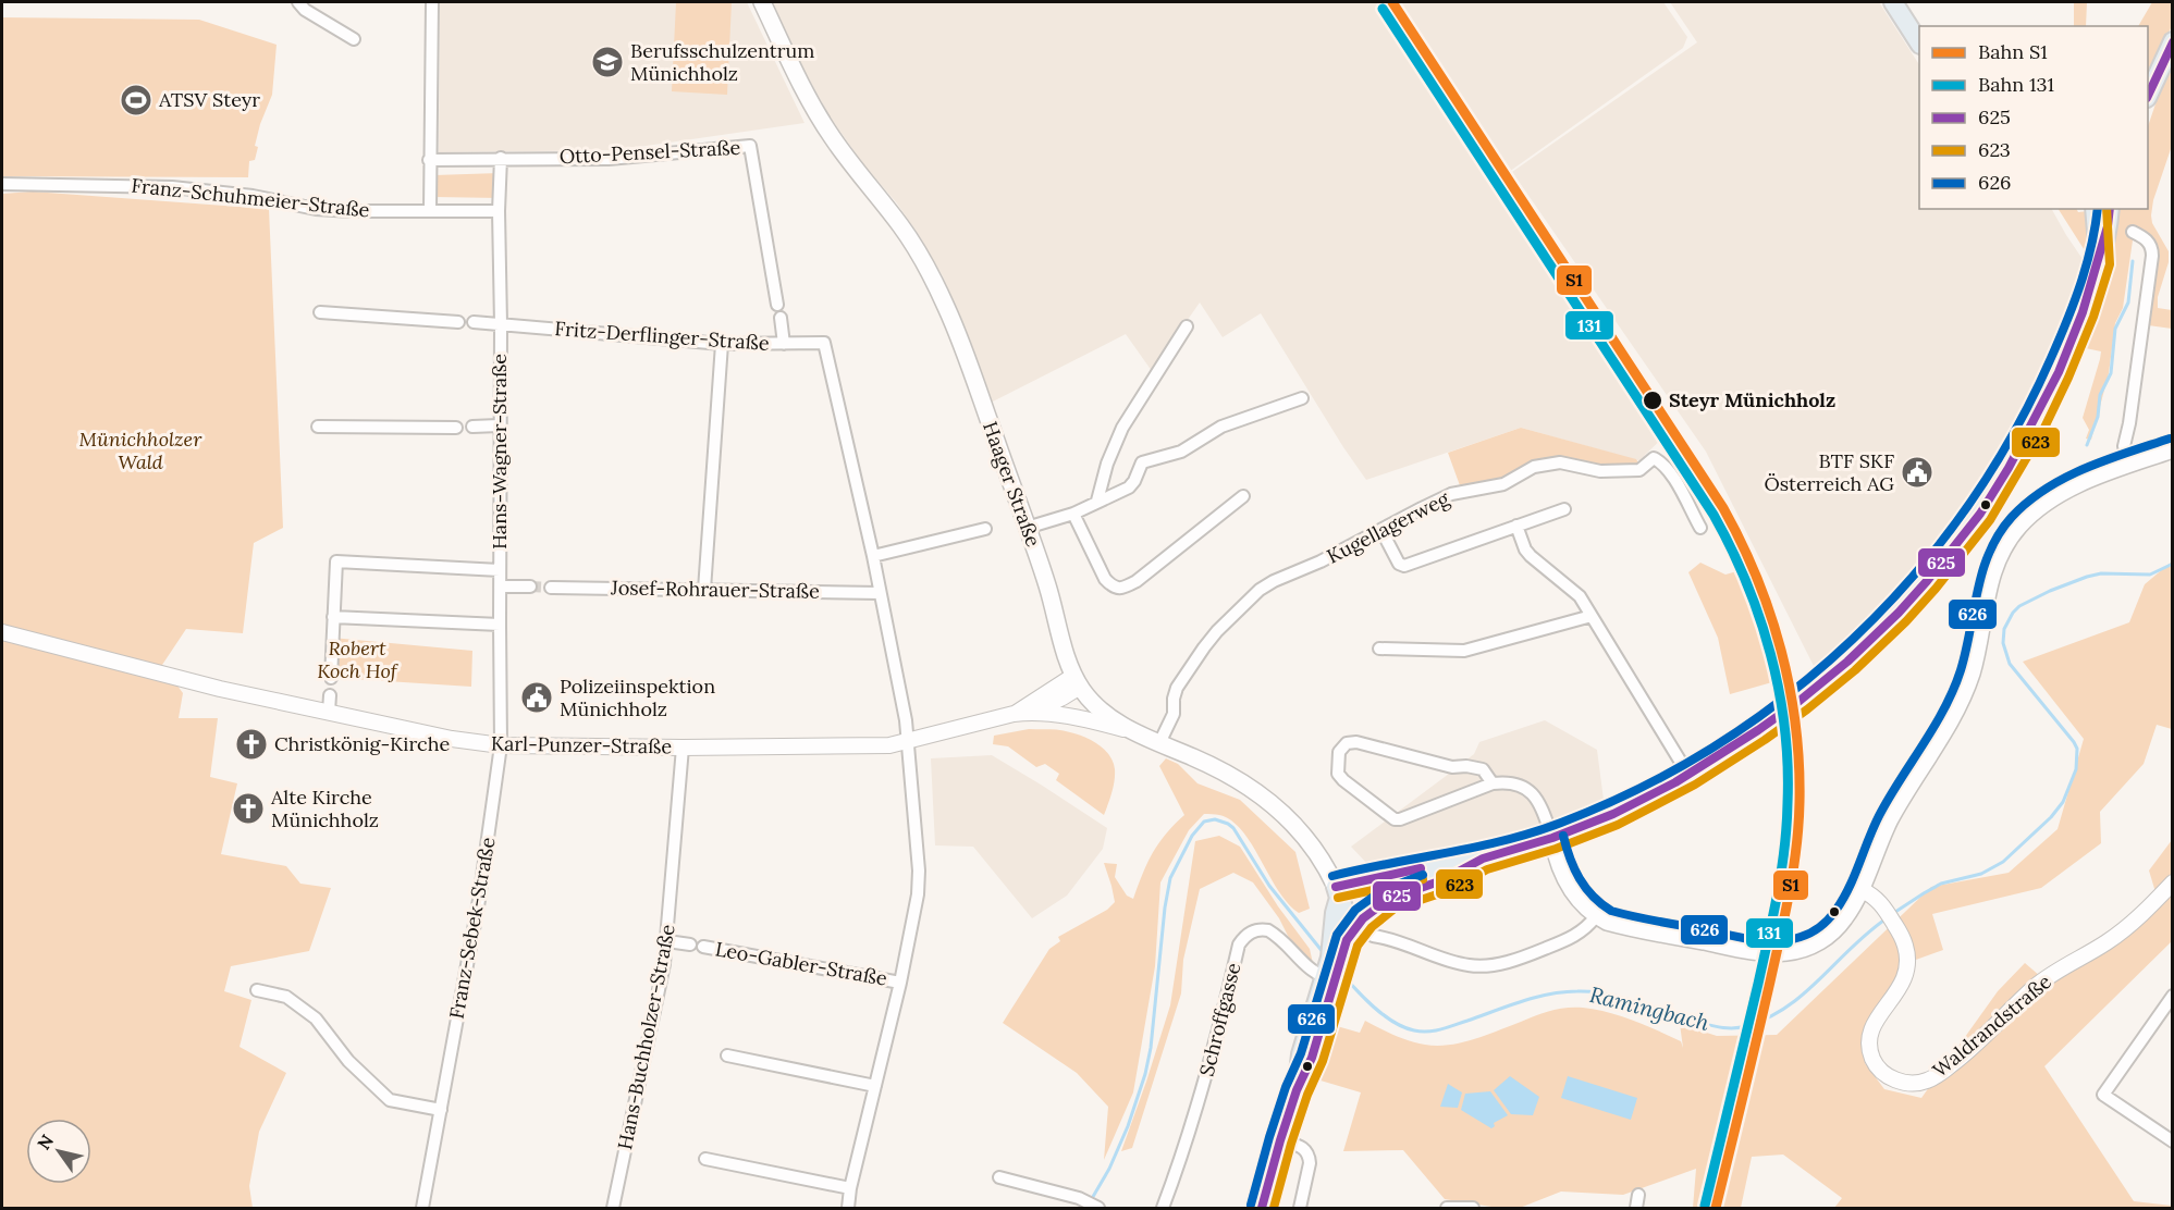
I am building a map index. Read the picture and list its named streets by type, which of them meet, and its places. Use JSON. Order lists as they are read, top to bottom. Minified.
{"streets":{"main road":["Haager Straße"],"street":["Otto-Pensel-Straße","Franz-Schuhmeier-Straße","Fritz-Derflinger-Straße","Hans-Wagner-Straße","Kugellagerweg","Josef-Rohrauer-Straße","Karl-Punzer-Straße","Franz-Sebek-Straße","Leo-Gabler-Straße","Schroffgasse","Waldrandstraße","Hans-Buchholzer-Straße"]},"crossings":[["Otto-Pensel-Straße","Hans-Wagner-Straße"],["Franz-Schuhmeier-Straße","Hans-Wagner-Straße"],["Fritz-Derflinger-Straße","Hans-Wagner-Straße"],["Fritz-Derflinger-Straße","Leo-Gabler-Straße"],["Hans-Wagner-Straße","Karl-Punzer-Straße"],["Hans-Wagner-Straße","Franz-Sebek-Straße"],["Haager Straße","Kugellagerweg"],["Haager Straße","Karl-Punzer-Straße"],["Josef-Rohrauer-Straße","Leo-Gabler-Straße"],["Karl-Punzer-Straße","Franz-Sebek-Straße"],["Karl-Punzer-Straße","Leo-Gabler-Straße"],["Karl-Punzer-Straße","Hans-Buchholzer-Straße"],["Leo-Gabler-Straße","Hans-Buchholzer-Straße"]],"water":["Ramingbach"],"parks":["Münichholzer Wald","Robert Koch Hof"],"places":{"school or university":["Berufsschulzentrum Münichholz"],"sports":["ATSV Steyr"],"other":["Steyr Münichholz"],"public building":["BTF SKF Österreich AG","Polizeiinspektion Münichholz"],"church":["Christkönig-Kirche","Alte Kirche Münichholz"]},"lines":["rail line S1","rail line 131","transit line 625","transit line 623","transit line 626"],"legend":["Bahn S1","Bahn 131","625","623","626"],"north":"top left"}
